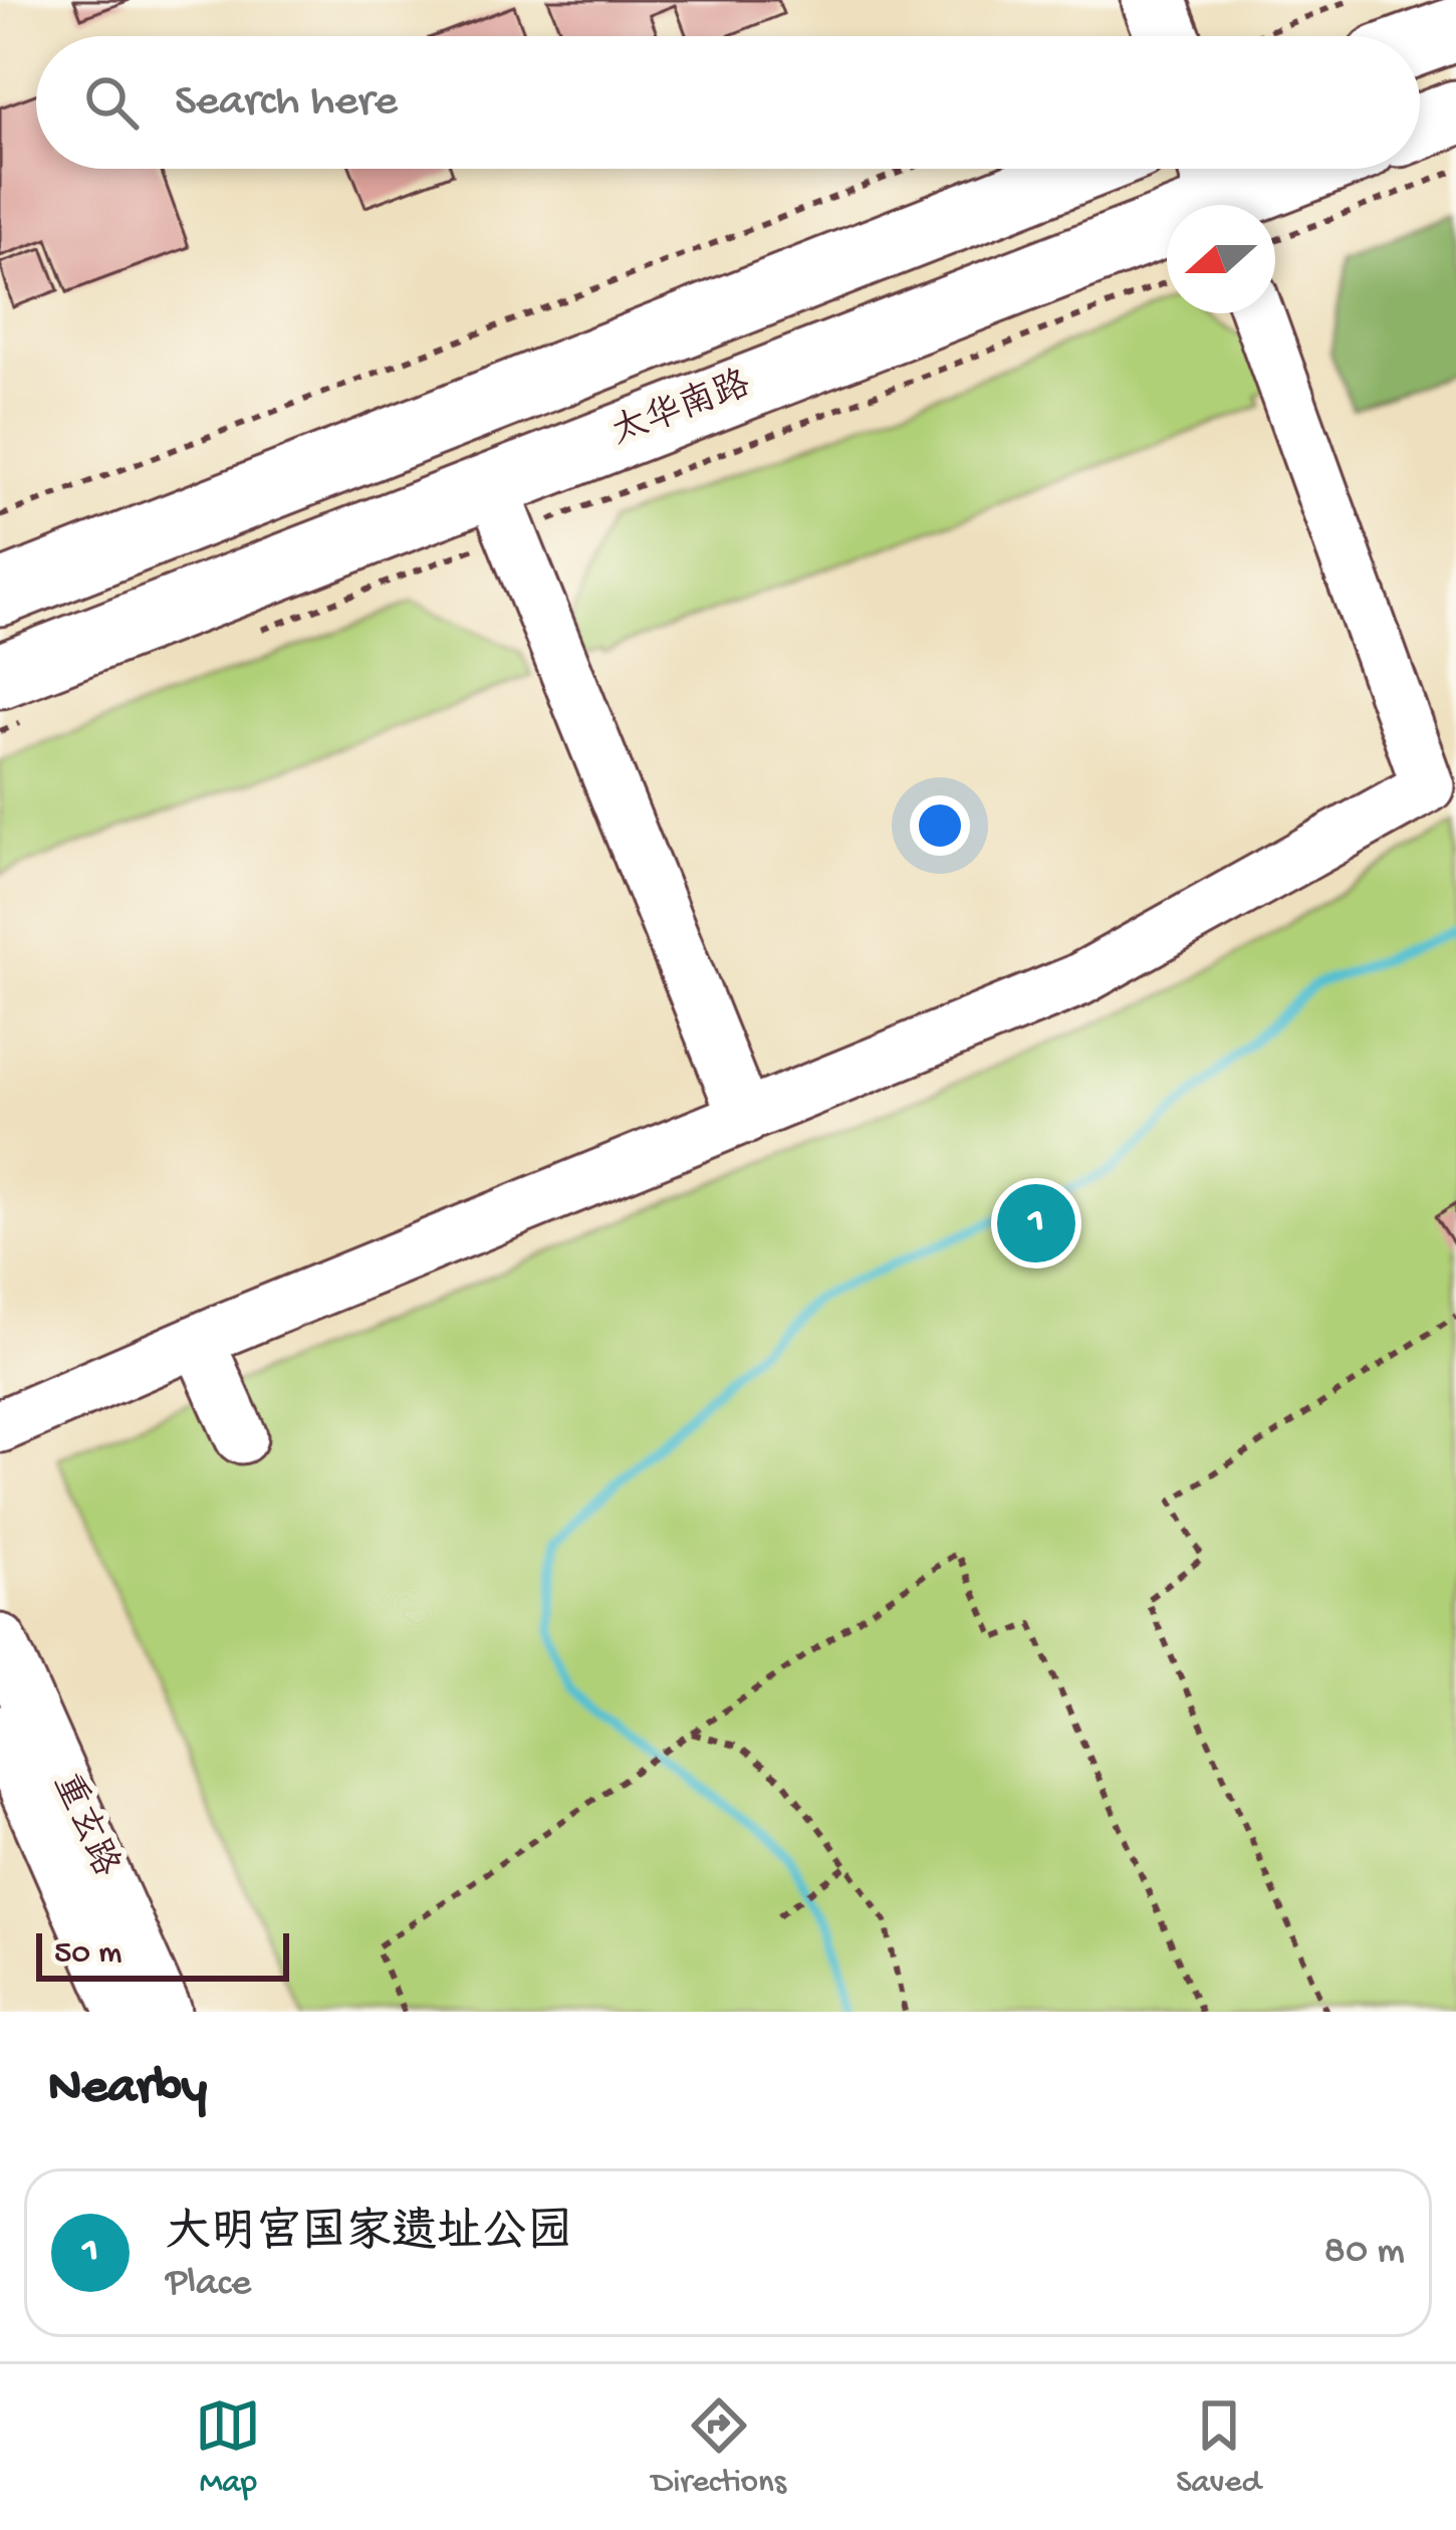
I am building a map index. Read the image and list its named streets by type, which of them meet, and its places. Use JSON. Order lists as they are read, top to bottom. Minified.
{"streets":{"main road":["太华南路"],"street":["重玄路"]},"scale_bar":"50 m","north":"left","page":{"search":"Search here","pins":"1","scale":"50 m","heading":"Nearby","list":[{"mark":"1","name":"大明宫国家遗址公园","note":"Place","value":"80 m"}],"nav":["Map","Directions","Saved"]}}
